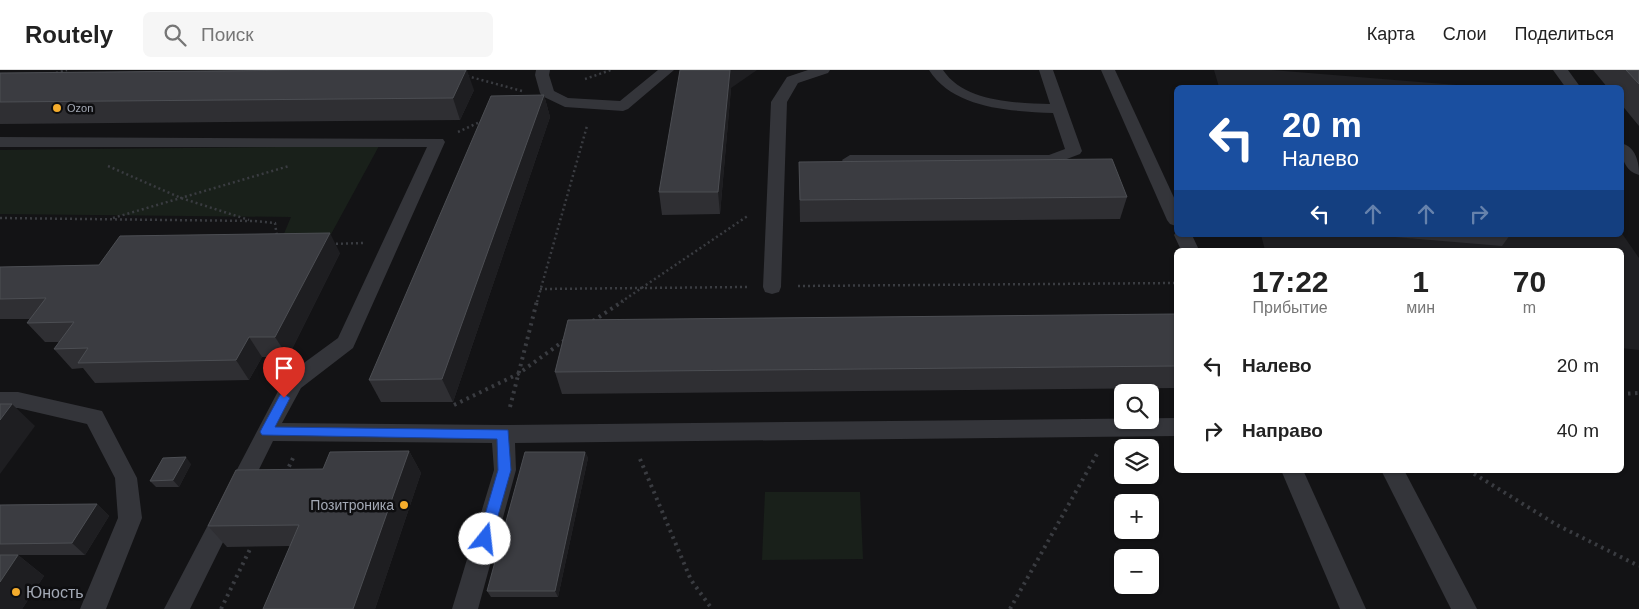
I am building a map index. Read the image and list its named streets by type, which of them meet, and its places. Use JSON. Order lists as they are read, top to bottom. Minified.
{"places":["Ozon","Позитроника","Юность"],"page":{"header":"Routely","search":"Поиск","nav":["Карта","Слои","Поделиться"],"turn":["20 m","Налево"],"eta":["17:22","Прибытие","1","мин","70","m"],"list":[{"name":"Налево","value":"20 m"},{"name":"Направо","value":"40 m"}],"map_buttons":["+","−"]}}
